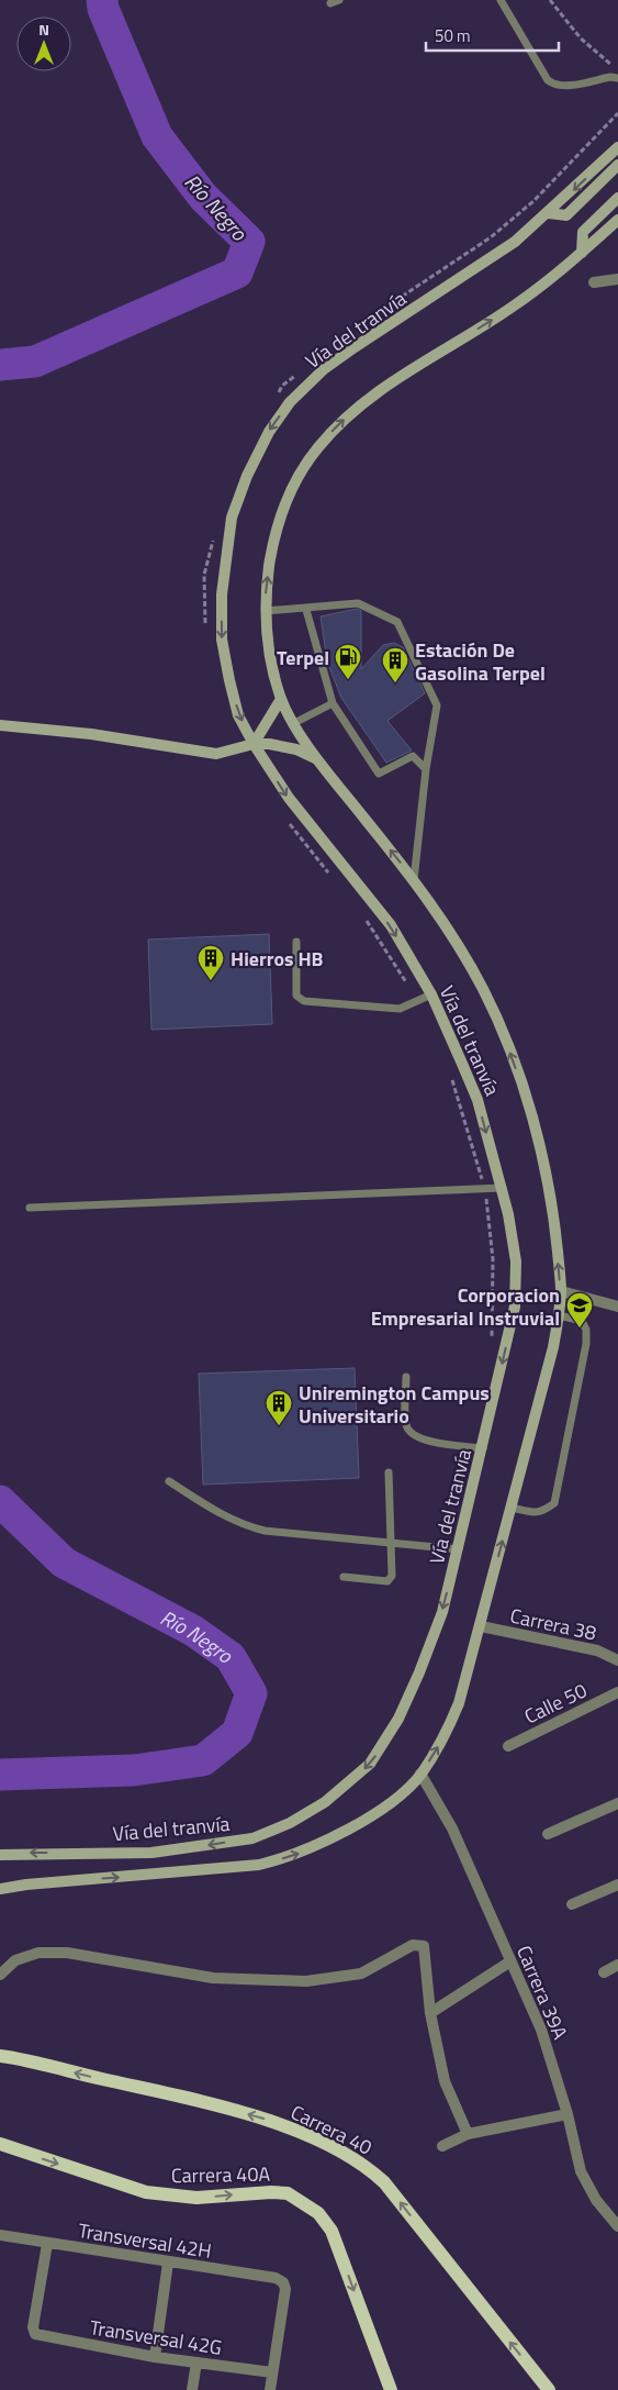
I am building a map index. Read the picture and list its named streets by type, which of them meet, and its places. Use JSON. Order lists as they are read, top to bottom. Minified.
{"streets":{"main road":["Vía del tranvía","Carrera 40","Carrera 40A"],"street":["Carrera 38","Calle 50","Carrera 39A","Transversal 42H","Transversal 42G"]},"crossings":[["Vía del tranvía","Carrera 38"],["Vía del tranvía","Carrera 39A"],["Transversal 42H","Transversal 42G"]],"one_way":["Carrera 40","Carrera 40A"],"water":["Río Negro"],"places":{"fuel station":["Terpel"],"building":["Estación De Gasolina Terpel","Hierros HB","Uniremington Campus Universitario"],"school or university":["Corporacion Empresarial Instruvial"]},"scale_bar":"50 m","north":"top"}
